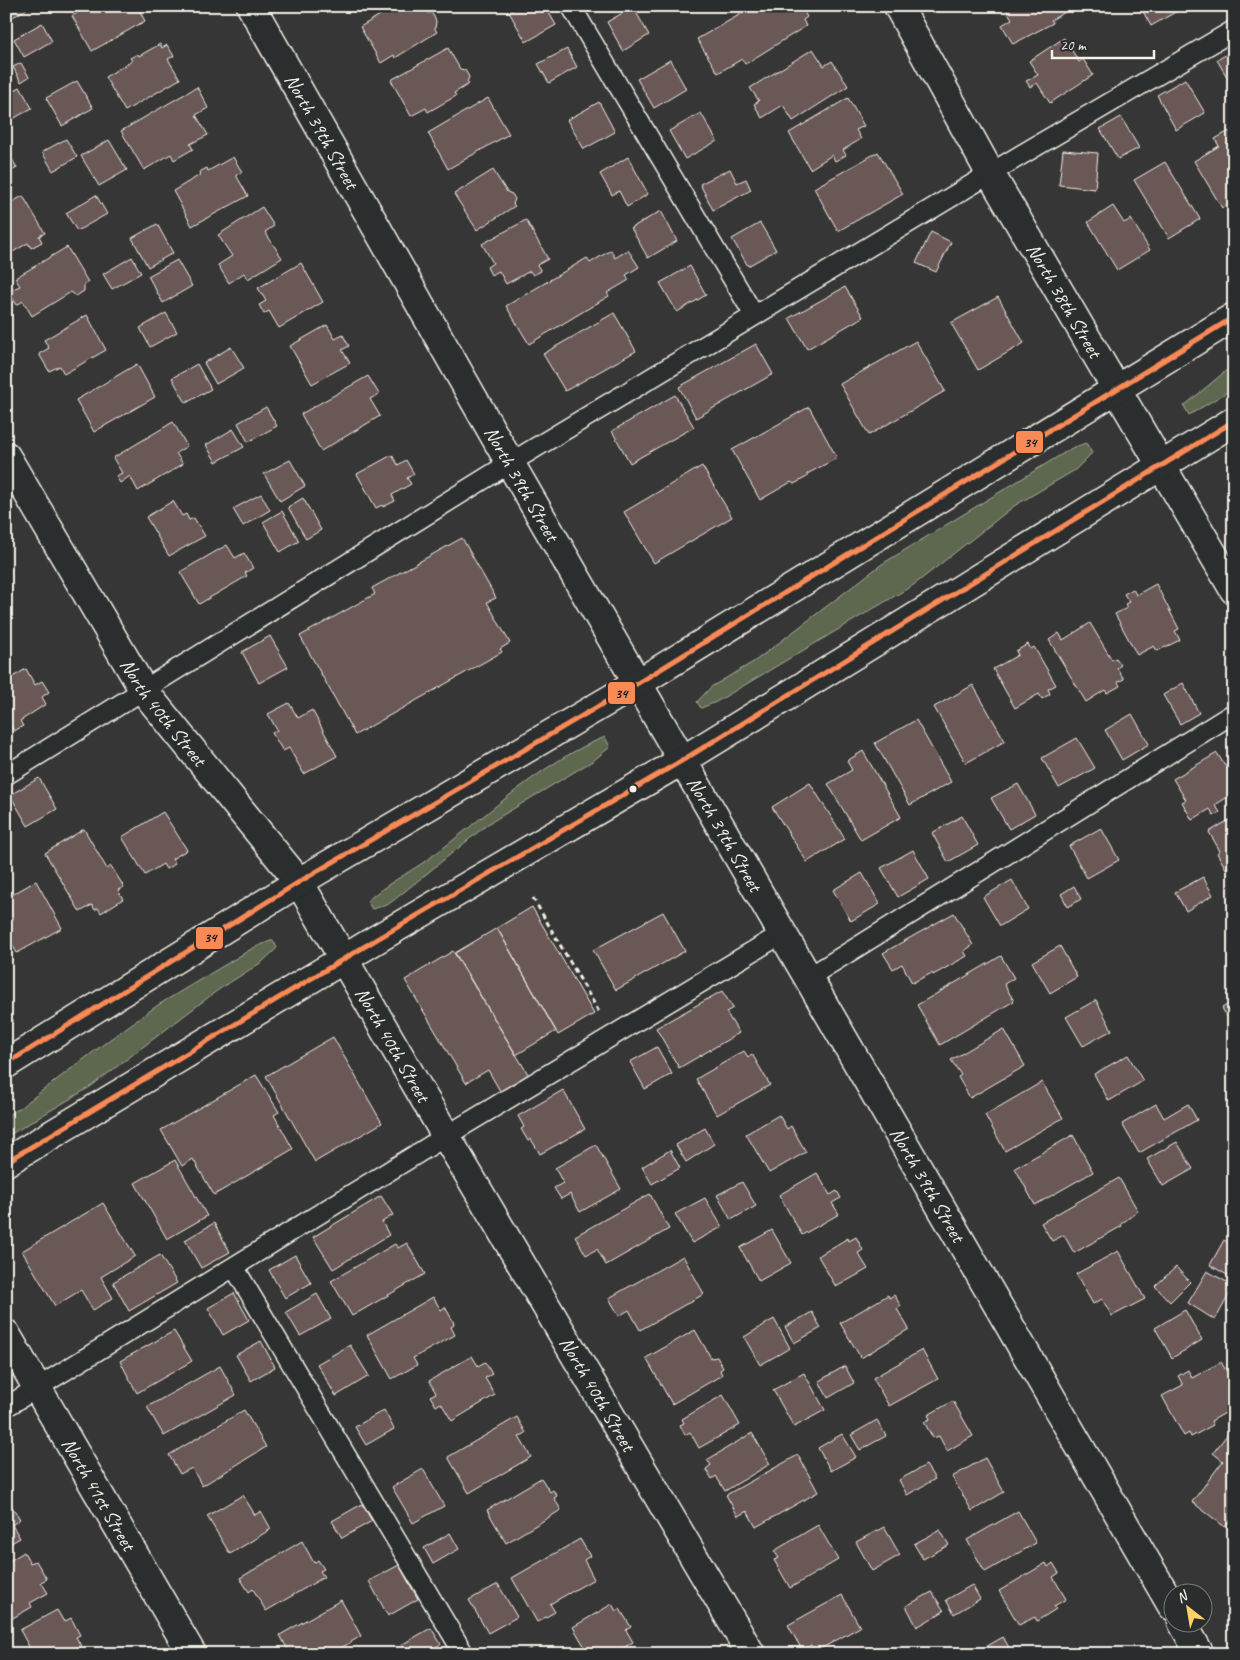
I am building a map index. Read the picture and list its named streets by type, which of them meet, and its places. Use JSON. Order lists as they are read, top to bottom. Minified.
{"streets":{"street":["North 39th Street","North 38th Street","North 40th Street","North 41st Street"]},"lines":["transit line 34"],"scale_bar":"20 m","north":"top left"}
